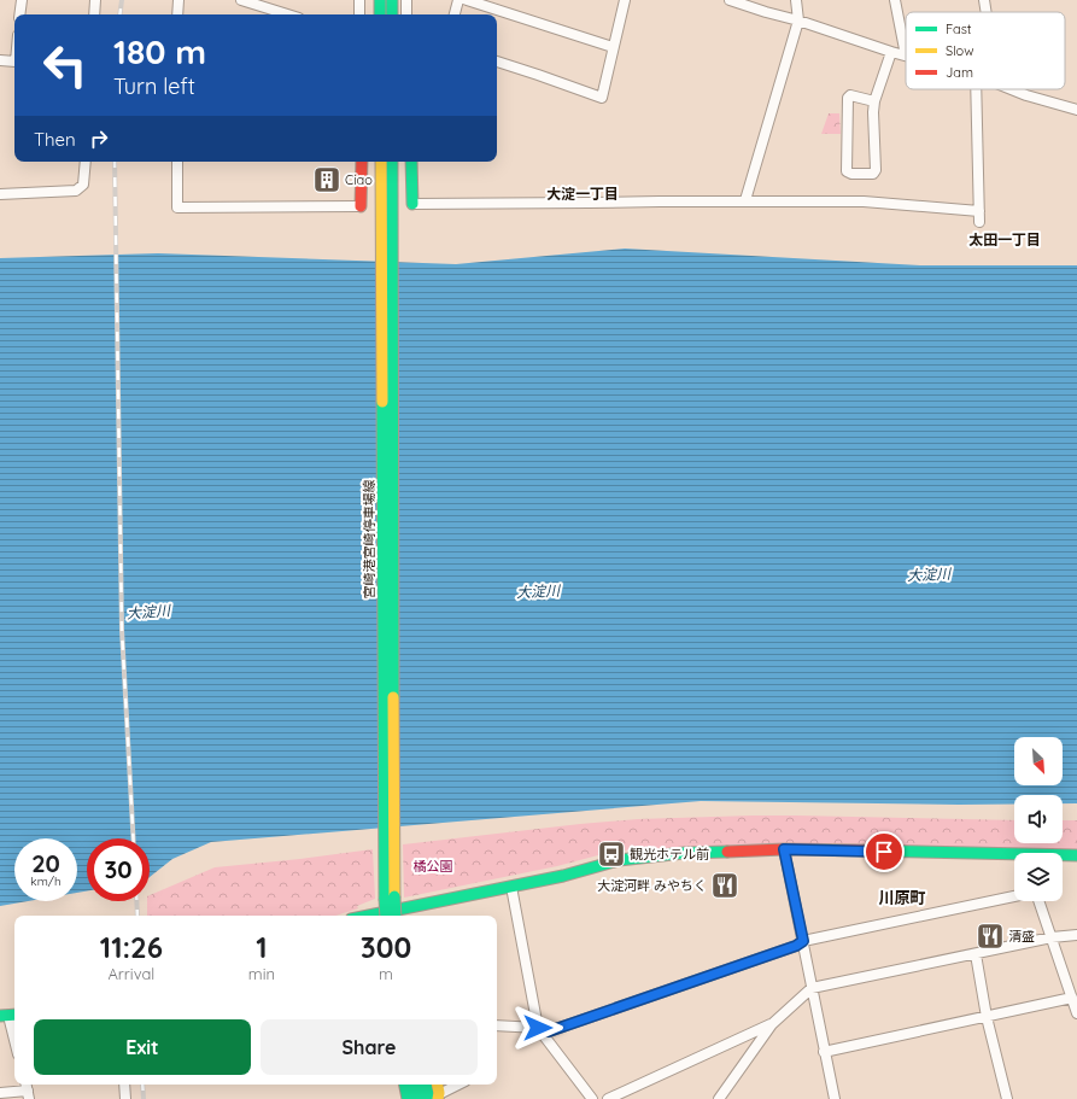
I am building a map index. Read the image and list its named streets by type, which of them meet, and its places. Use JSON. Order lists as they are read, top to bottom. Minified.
{"streets":{"main road":["宮崎港宮崎停車場線"]},"districts":["大淀一丁目","太田一丁目","川原町"],"water":["大淀川"],"parks":["橘公園"],"places":{"building":["Ciao"],"bus stop":["観光ホテル前"],"restaurant":["大淀河畔 みやちく","清盛"]},"legend":["Fast","Slow","Jam"],"north":"bottom right","page":{"turn":["180 m","Turn left"],"then":"Then","speed":"20 km/h","limit":"30","eta":["11:26","Arrival","1","min","300","m"],"buttons":["Exit","Share"]}}
